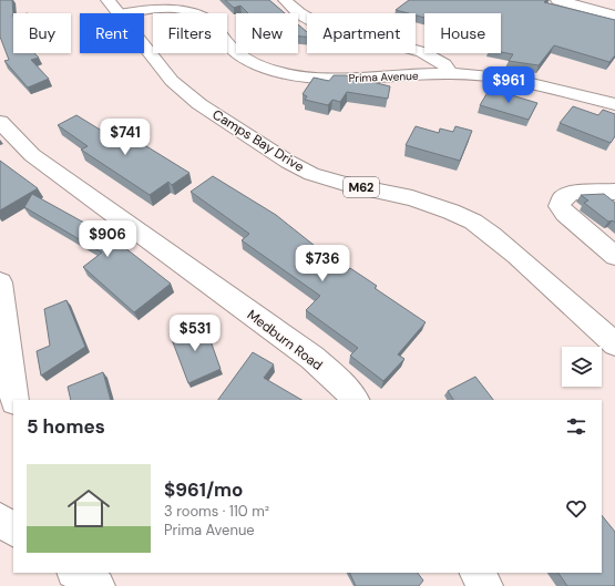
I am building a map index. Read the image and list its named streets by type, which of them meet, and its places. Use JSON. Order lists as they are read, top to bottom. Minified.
{"streets":{"street":["Prima Avenue","Camps Bay Drive","M62","Medburn Road"]},"crossings":[["Prima Avenue","Camps Bay Drive"]],"page":{"chip":["Buy","Rent","Filters","New","Apartment","House"],"price":["$961","$741","$906","$736","$531"],"heading":"5 homes","list":[{"name":"$961/mo","note":"3 rooms · 110 m² · Prima Avenue"}]}}
